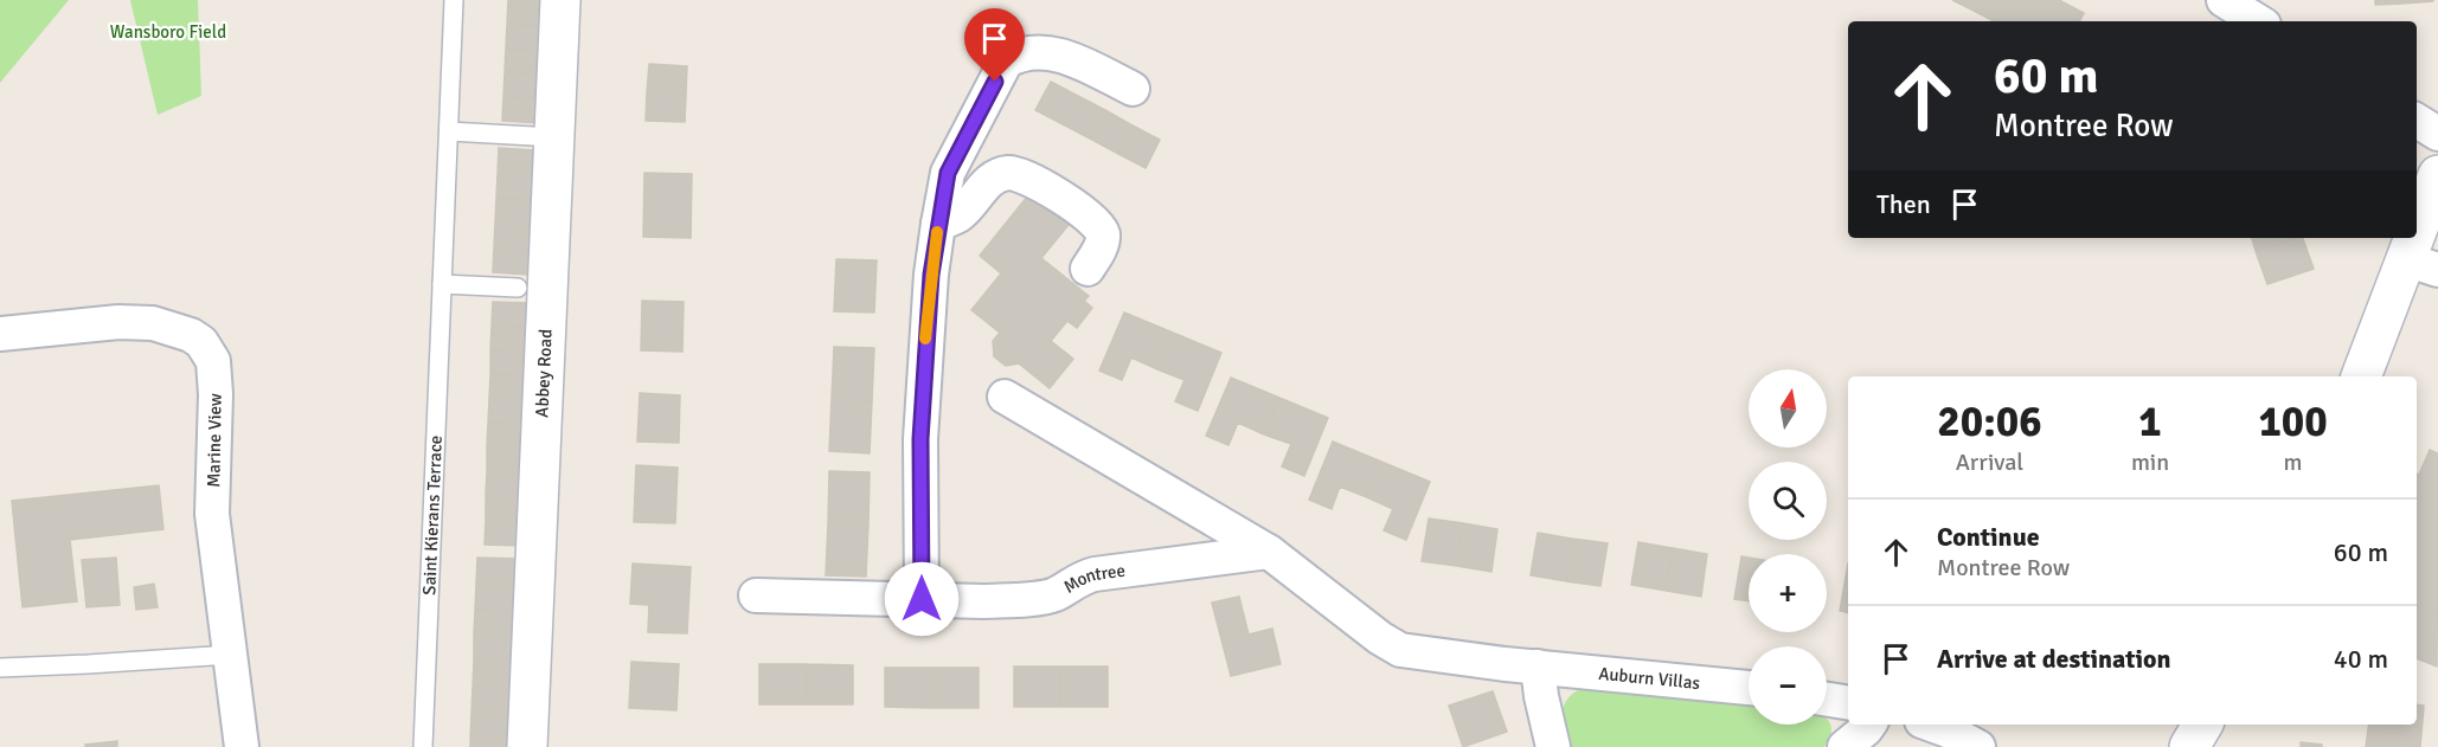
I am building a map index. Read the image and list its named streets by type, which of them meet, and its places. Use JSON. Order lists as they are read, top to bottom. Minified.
{"streets":{"street":["Abbey Road","Marine View","Montree","Auburn Villas"],"lane":["Saint Kierans Terrace"]},"crossings":[["Montree","Auburn Villas"]],"parks":["Wansboro Field"],"north":"top","page":{"turn":["60 m","Montree Row"],"then":"Then","map_buttons":["+","−"],"eta":["20:06","Arrival","1","min","100","m"],"list":[{"name":"Continue","note":"Montree Row","value":"60 m"},{"name":"Arrive at destination","value":"40 m"}]}}
